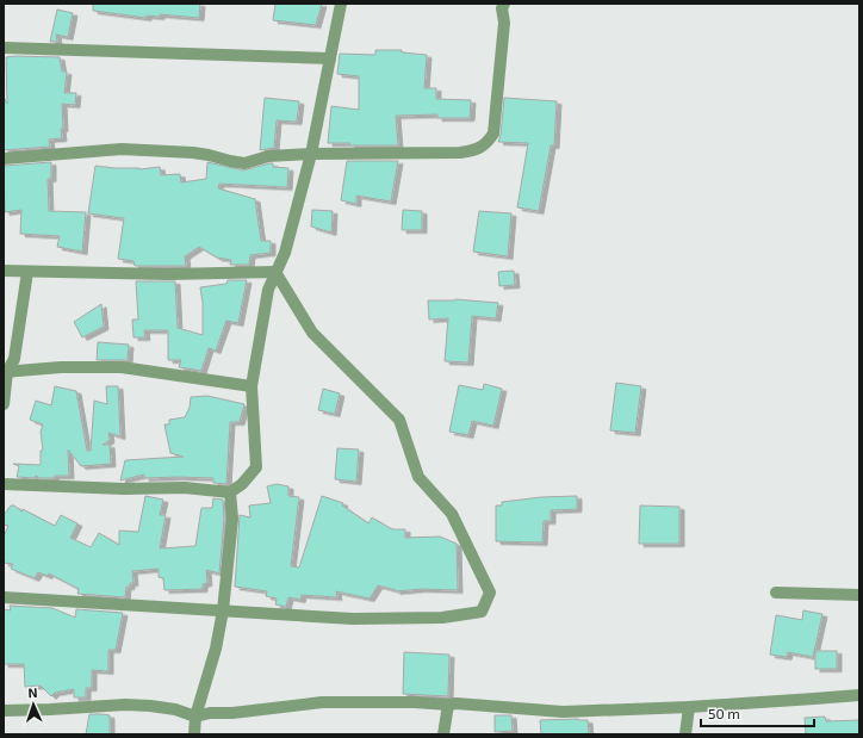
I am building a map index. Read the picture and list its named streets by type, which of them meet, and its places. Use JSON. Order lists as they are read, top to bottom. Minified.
{"scale_bar":"50 m","north":"top"}
